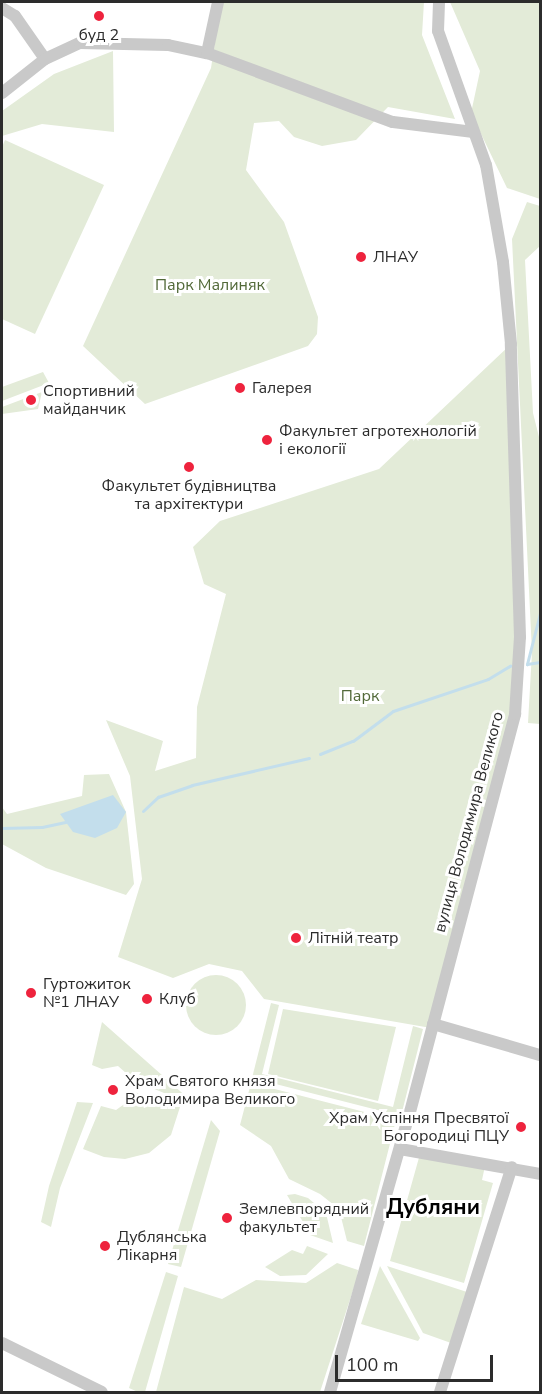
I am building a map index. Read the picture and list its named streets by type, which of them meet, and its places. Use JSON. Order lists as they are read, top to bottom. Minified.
{"streets":{"street":["вулиця Володимира Великого"]},"districts":["Дубляни"],"parks":["Парк Малиняк","Парк"],"places":["буд 2","ЛНАУ","Галерея","Спортивний майданчик","Факультет агротехнологій і екології","Факультет будівництва та архітектури","Літній театр","Гуртожиток №1 ЛНАУ","Клуб","Храм Святого князя Володимира Великого","Храм Успіння Пресвятої Богородиці ПЦУ","Землевпорядний факультет","Дублянська Лікарня"],"scale_bar":"100 m"}
